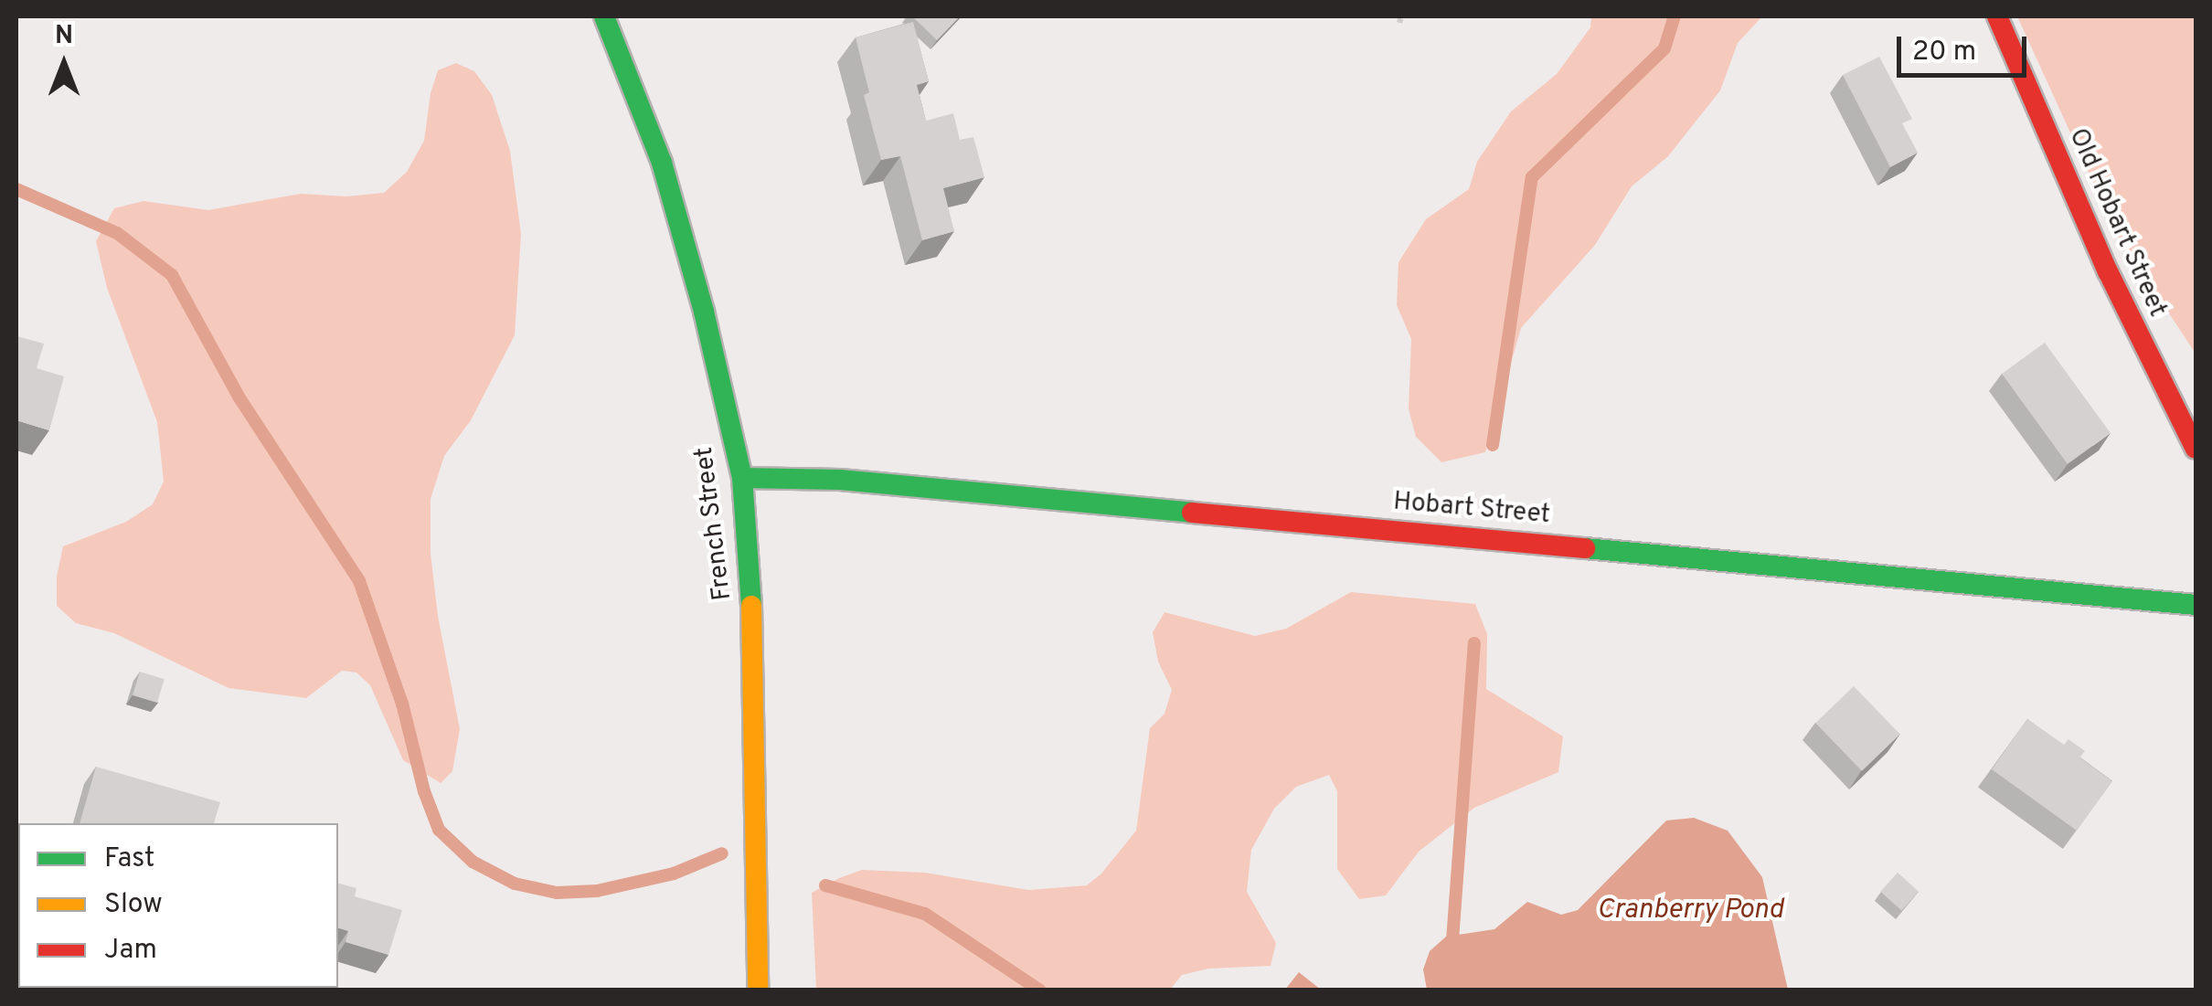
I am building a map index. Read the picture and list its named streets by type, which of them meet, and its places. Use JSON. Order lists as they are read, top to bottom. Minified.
{"streets":{"street":["Old Hobart Street","Hobart Street","French Street"]},"crossings":[["Hobart Street","French Street"]],"water":["Cranberry Pond"],"legend":["Fast","Slow","Jam"],"scale_bar":"20 m","north":"top"}
